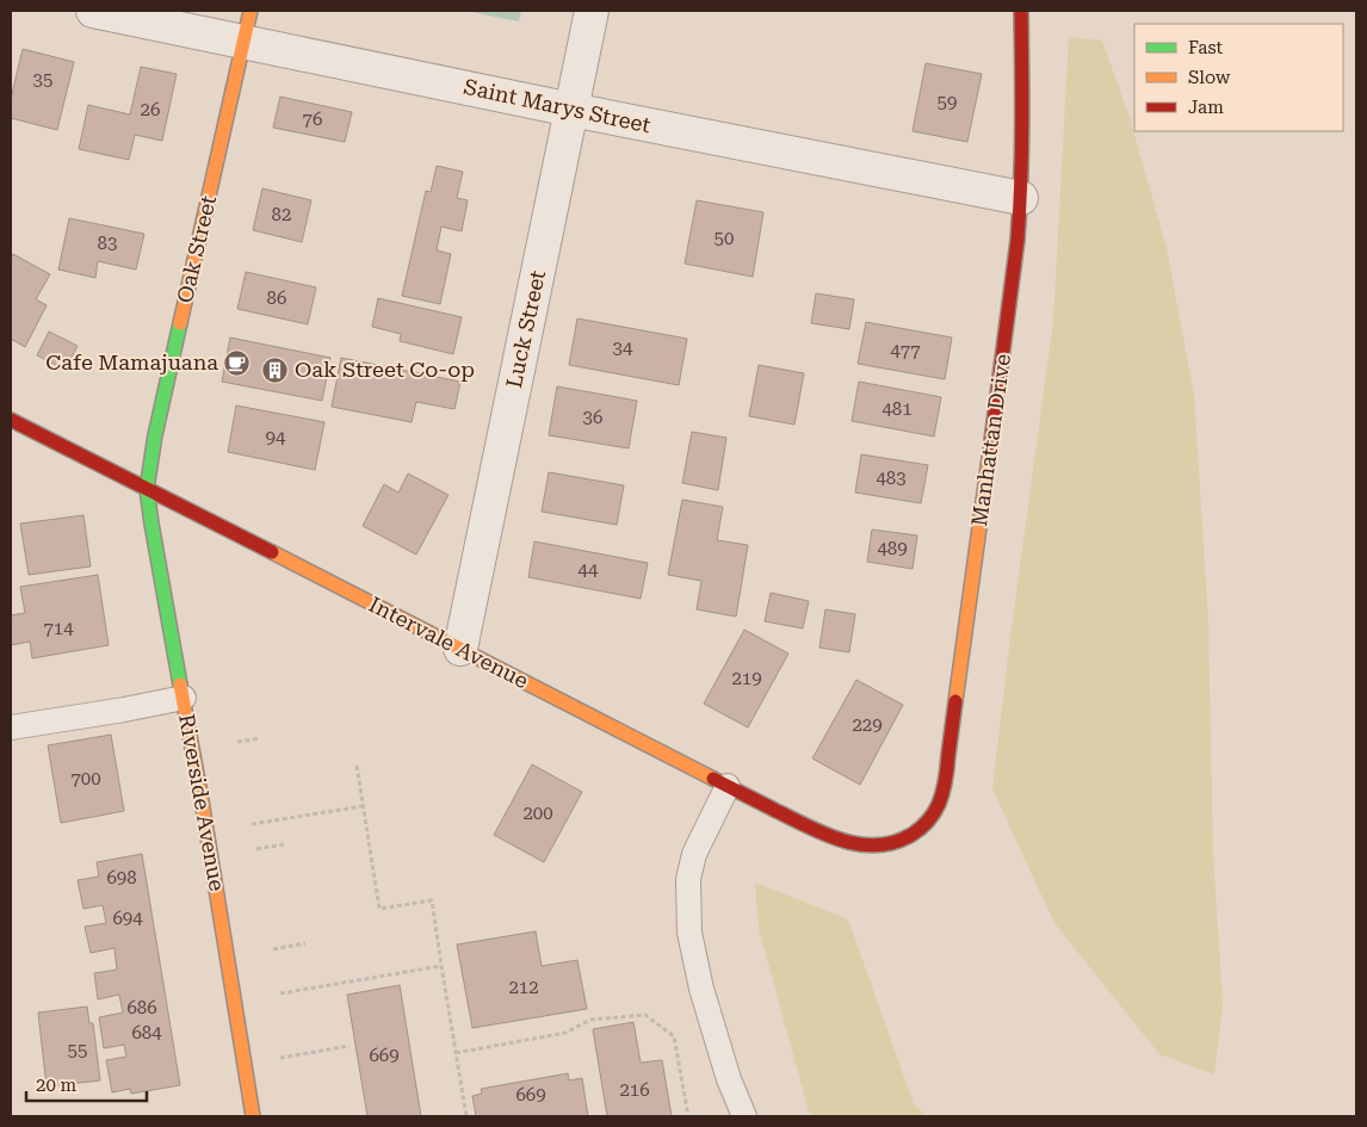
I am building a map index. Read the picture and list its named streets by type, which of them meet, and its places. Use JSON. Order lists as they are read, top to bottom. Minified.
{"streets":{"street":["Saint Marys Street","Oak Street","Luck Street","Manhattan Drive","Intervale Avenue","Riverside Avenue"]},"crossings":[["Saint Marys Street","Oak Street"],["Saint Marys Street","Luck Street"],["Saint Marys Street","Manhattan Drive"],["Oak Street","Intervale Avenue"],["Oak Street","Riverside Avenue"],["Luck Street","Intervale Avenue"],["Manhattan Drive","Intervale Avenue"],["Intervale Avenue","Riverside Avenue"]],"places":{"cafe":["Cafe Mamajuana"],"building":["Oak Street Co-op"]},"house_numbers":["35","59","26","76","82","50","83","86","34","477","481","36","94","483","489","44","714","219","229","700","200","698","694","212","686","684","55","669","216","669"],"legend":["Fast","Slow","Jam"],"scale_bar":"20 m"}
